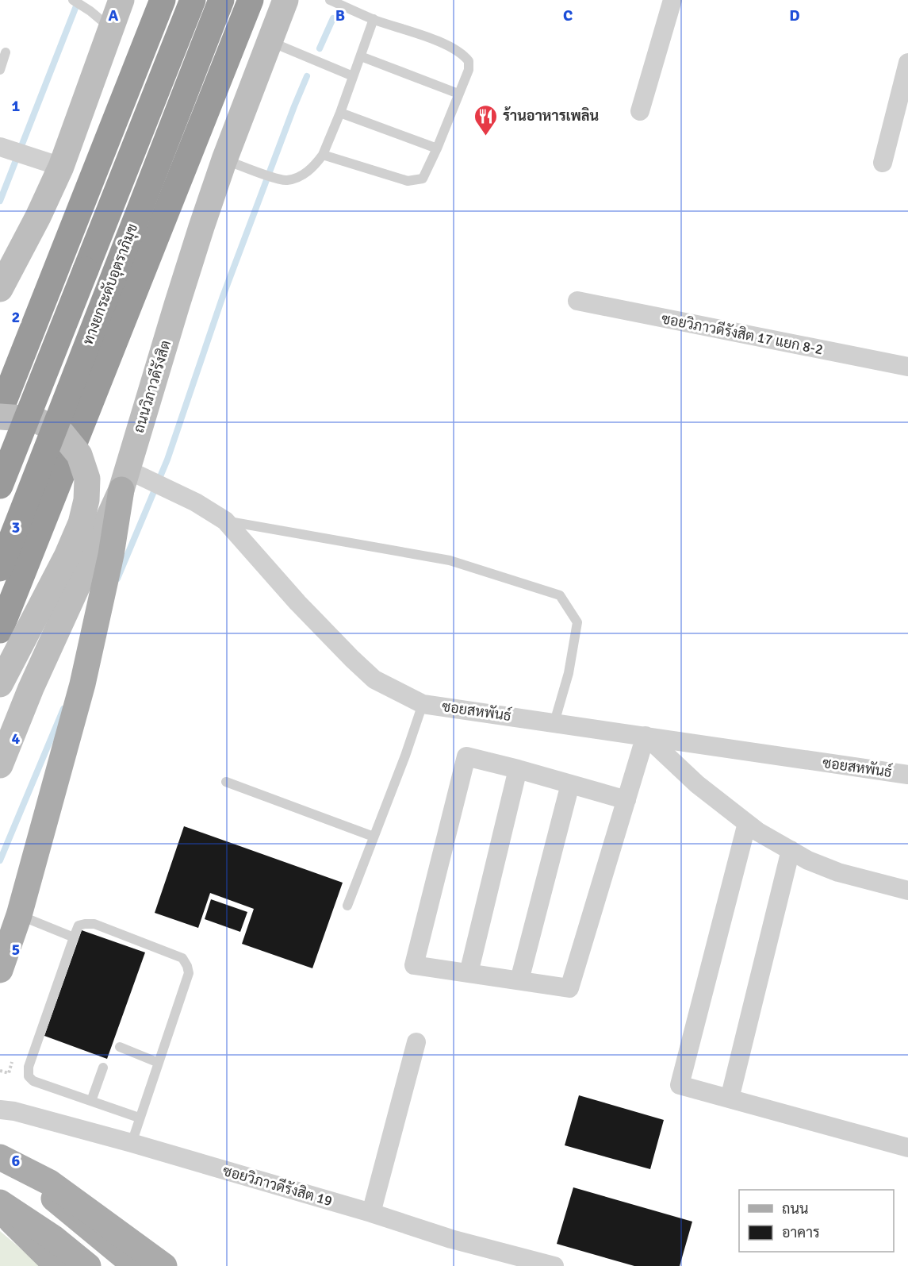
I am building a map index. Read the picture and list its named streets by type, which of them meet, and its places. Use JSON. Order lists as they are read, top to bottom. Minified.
{"streets":{"highway":["ทางยกระดับอุตราภิมุข"],"main road":["ถนนวิภาวดีรังสิต"],"street":["ซอยวิภาวดีรังสิต 17 แยก 8-2","ซอยสหพันธ์","ซอยวิภาวดีรังสิต 19"]},"crossings":[["ถนนวิภาวดีรังสิต","ซอยสหพันธ์"]],"places":{"restaurant":["ร้านอาหารเพลิน"]},"legend":["ถนน","อาคาร"],"grid":{"columns":["A","B","C","D"],"rows":["1","2","3","4","5","6"]}}
